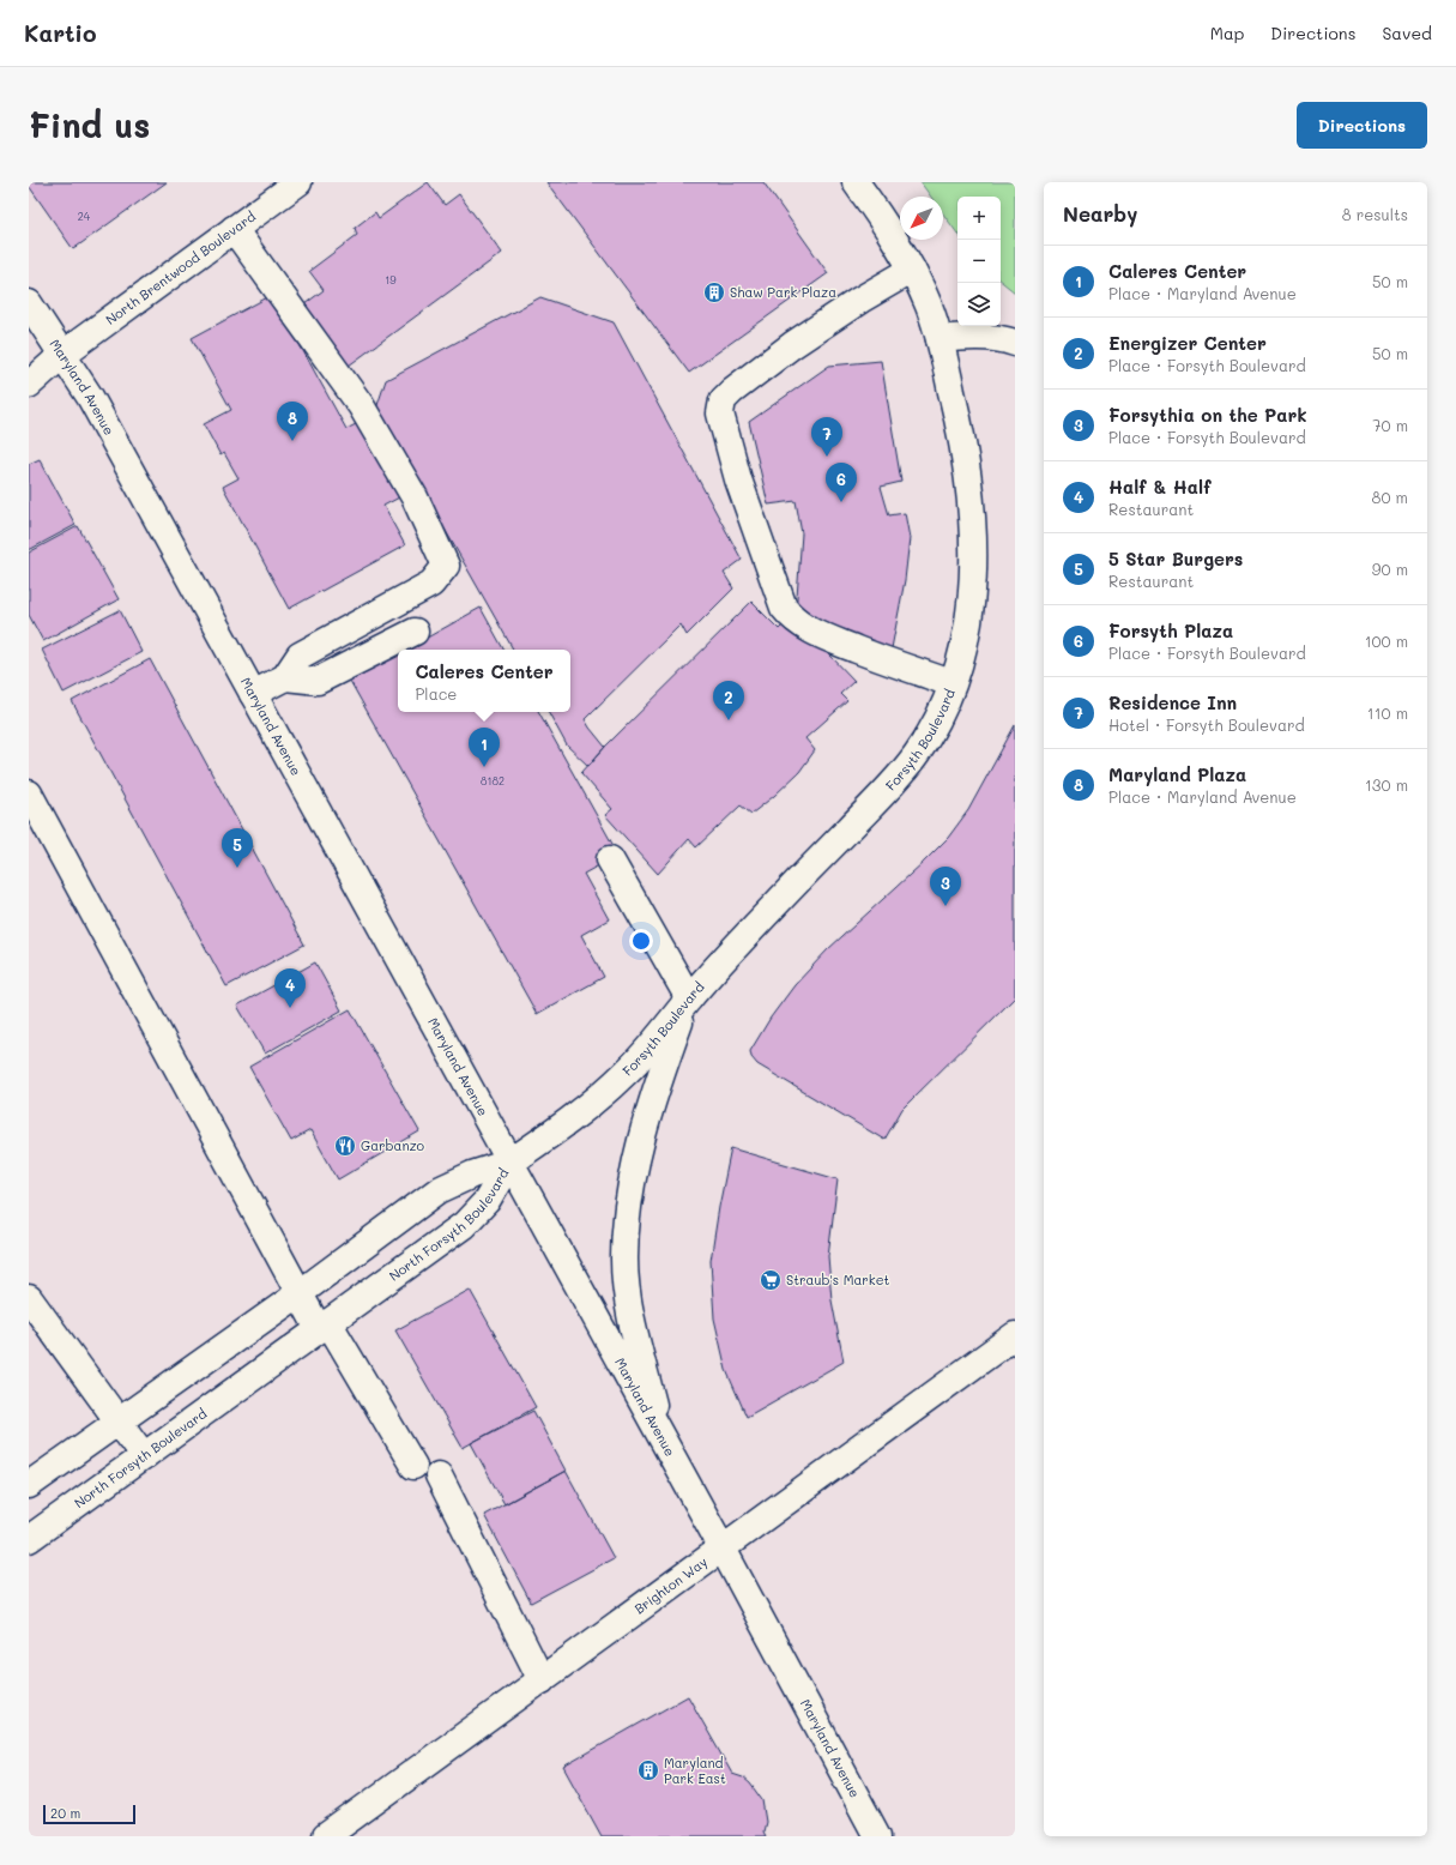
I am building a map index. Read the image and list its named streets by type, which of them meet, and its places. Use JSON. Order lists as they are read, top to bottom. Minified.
{"streets":{"main road":["North Brentwood Boulevard","Maryland Avenue","Forsyth Boulevard","North Forsyth Boulevard","Brighton Way"]},"crossings":[["North Brentwood Boulevard","Maryland Avenue"],["Maryland Avenue","Forsyth Boulevard"],["Maryland Avenue","North Forsyth Boulevard"],["Maryland Avenue","Brighton Way"],["Forsyth Boulevard","North Forsyth Boulevard"]],"places":{"building":["Shaw Park Plaza","Maryland Park East"],"restaurant":["Garbanzo"],"supermarket":["Straub's Market"]},"house_numbers":["24","19","8182"],"scale_bar":"20 m","north":"bottom left","page":{"header":"Kartio","nav":["Map","Directions","Saved"],"buttons":"Directions","title":"Find us","heading":["Nearby","8 results"],"map_buttons":["+","−"],"list":[{"mark":"1","name":"Caleres Center","note":"Place · Maryland Avenue","value":"50 m"},{"mark":"2","name":"Energizer Center","note":"Place · Forsyth Boulevard","value":"50 m"},{"mark":"3","name":"Forsythia on the Park","note":"Place · Forsyth Boulevard","value":"70 m"},{"mark":"4","name":"Half & Half","note":"Restaurant","value":"80 m"},{"mark":"5","name":"5 Star Burgers","note":"Restaurant","value":"90 m"},{"mark":"6","name":"Forsyth Plaza","note":"Place · Forsyth Boulevard","value":"100 m"},{"mark":"7","name":"Residence Inn","note":"Hotel · Forsyth Boulevard","value":"110 m"},{"mark":"8","name":"Maryland Plaza","note":"Place · Maryland Avenue","value":"130 m"}],"pins":["8","7","6","2","1","5","3","4"],"popup":["Caleres Center","Place"],"scale":"20 m"}}
